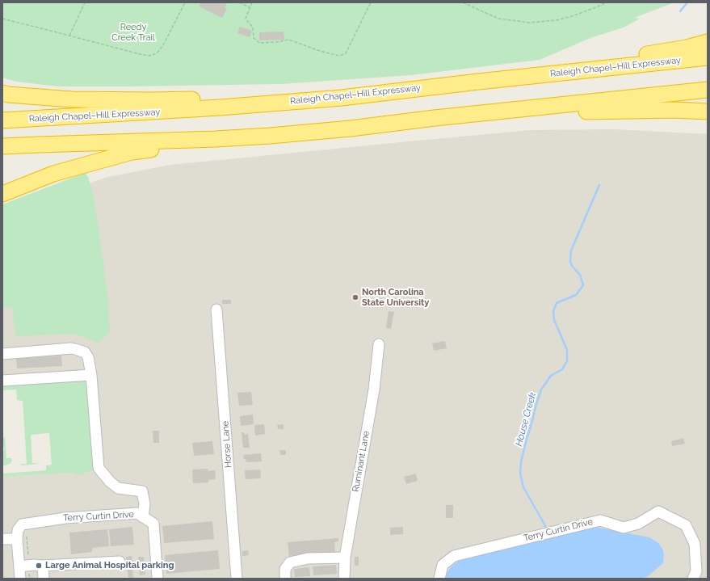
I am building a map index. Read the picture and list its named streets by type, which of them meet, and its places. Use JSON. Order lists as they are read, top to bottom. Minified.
{"streets":{"highway":["Raleigh Chapel–Hill Expressway"],"street":["Horse Lane","Ruminant Lane","Terry Curtin Drive"]},"water":["House Creek"],"parks":["Reedy Creek Trail"],"places":["North Carolina State University","Large Animal Hospital parking"]}
